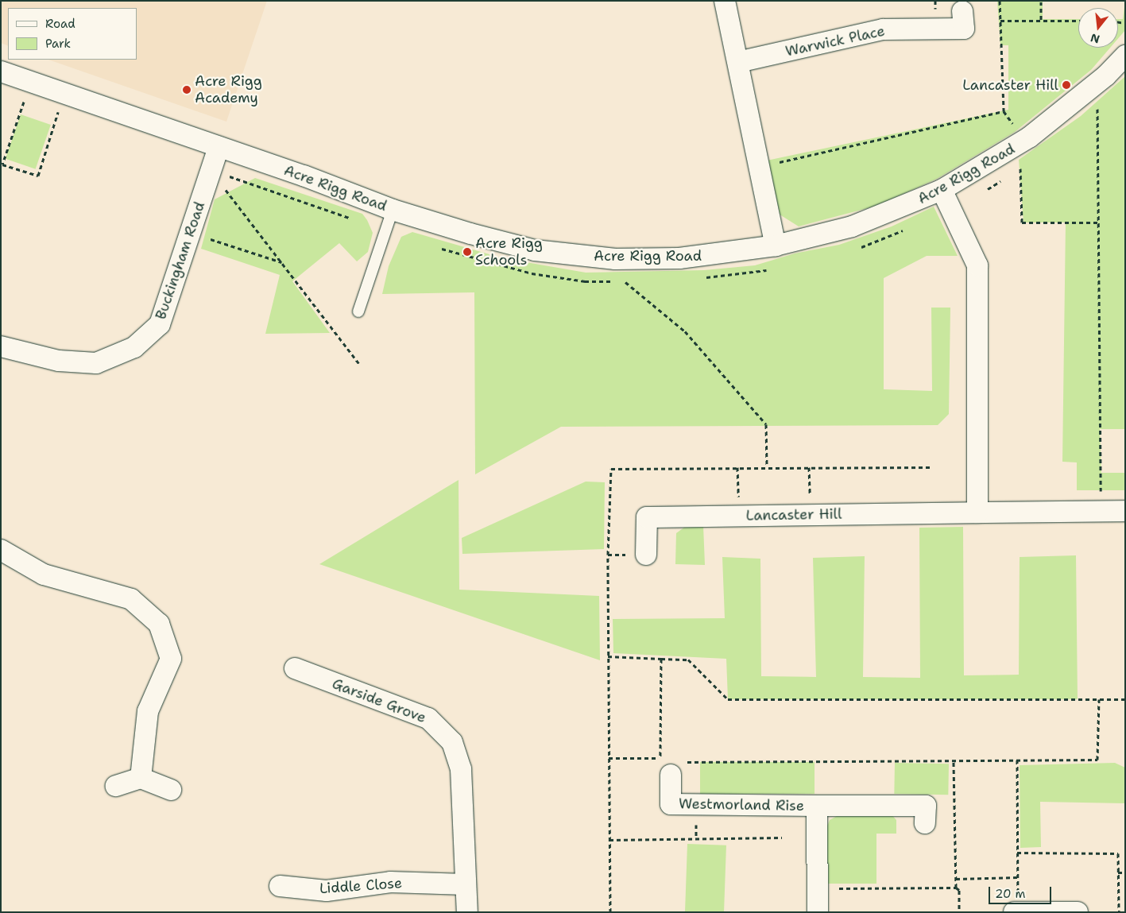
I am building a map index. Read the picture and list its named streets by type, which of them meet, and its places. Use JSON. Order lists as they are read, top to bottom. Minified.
{"streets":{"street":["Warwick Place","Acre Rigg Road","Buckingham Road","Lancaster Hill","Garside Grove","Westmorland Rise","Liddle Close"]},"crossings":[["Acre Rigg Road","Buckingham Road"],["Garside Grove","Liddle Close"]],"places":["Lancaster Hill","Acre Rigg Academy","Acre Rigg Schools"],"legend":["Road","Park"],"scale_bar":"20 m","north":"bottom"}
